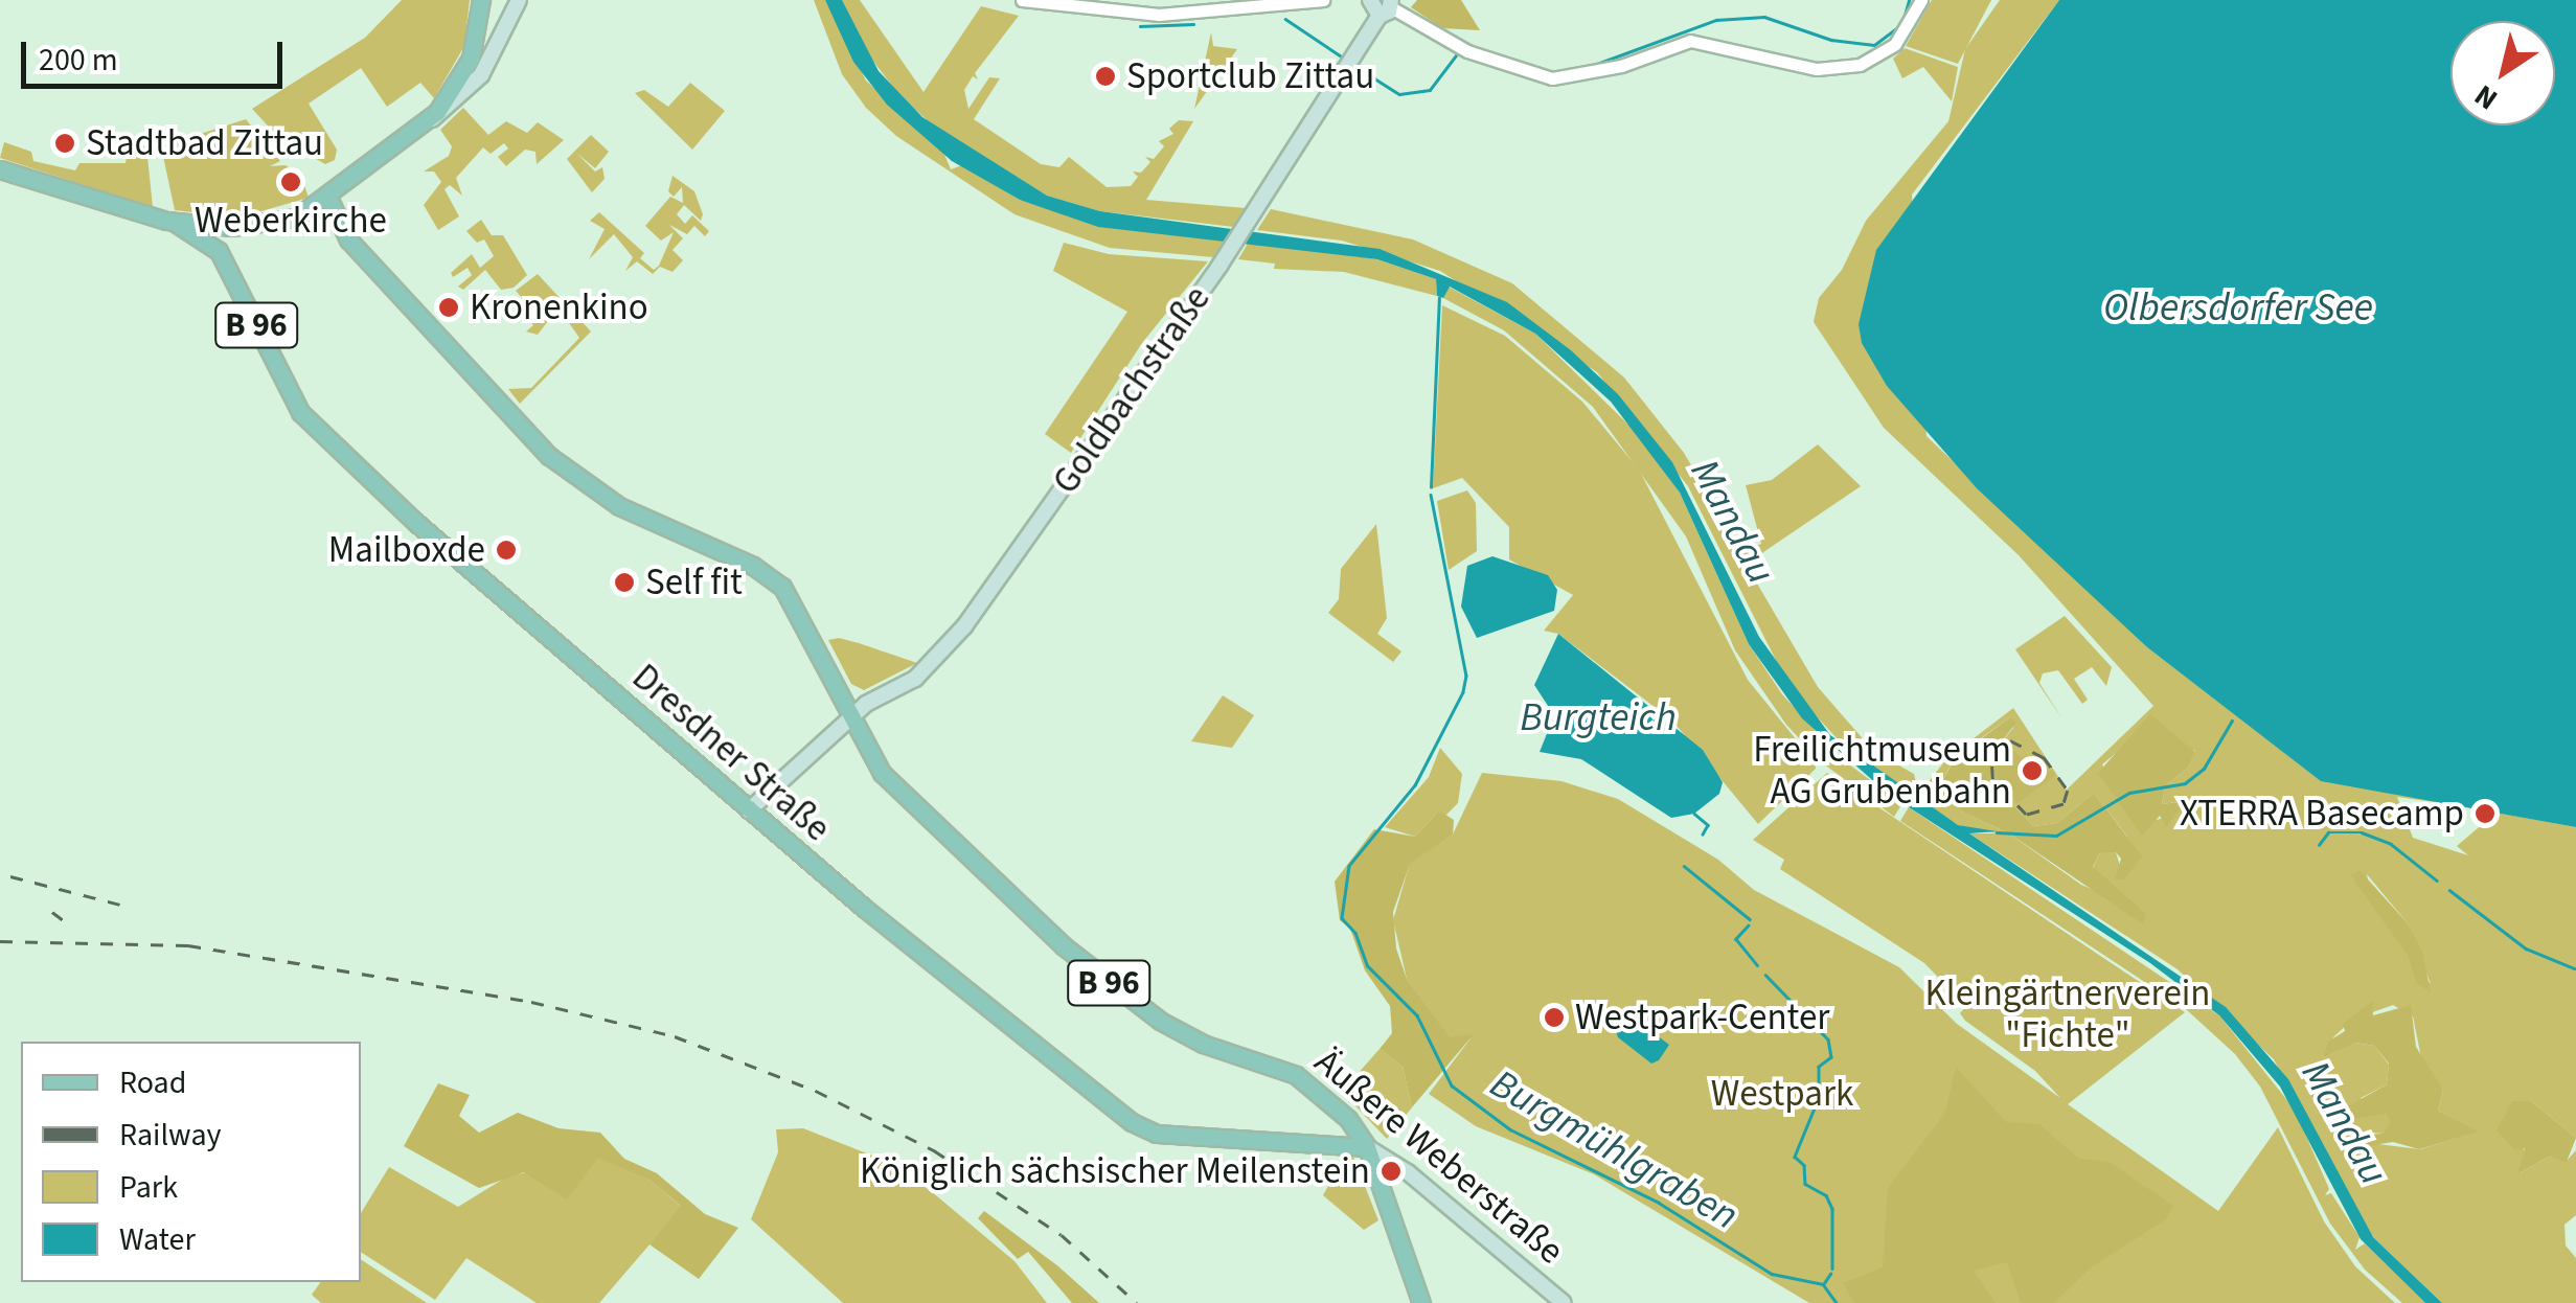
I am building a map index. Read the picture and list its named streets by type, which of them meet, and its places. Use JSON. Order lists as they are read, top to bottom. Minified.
{"streets":{"main road":["B 96","Goldbachstraße","Dresdner Straße","Äußere Weberstraße"]},"crossings":[["B 96","Dresdner Straße"],["B 96","Äußere Weberstraße"],["Goldbachstraße","Dresdner Straße"],["Goldbachstraße","Äußere Weberstraße"],["Dresdner Straße","Äußere Weberstraße"]],"water":["Olbersdorfer See","Mandau","Burgteich","Burgmühlgraben"],"parks":["Kleingärtnerverein \"Fichte\"","Westpark"],"places":["Sportclub Zittau","Stadtbad Zittau","Weberkirche","Kronenkino","Mailboxde","Self fit","Freilichtmuseum AG Grubenbahn","XTERRA Basecamp","Westpark-Center","Königlich sächsischer Meilenstein"],"legend":["Road","Railway","Park","Water"],"scale_bar":"200 m","north":"bottom left"}
